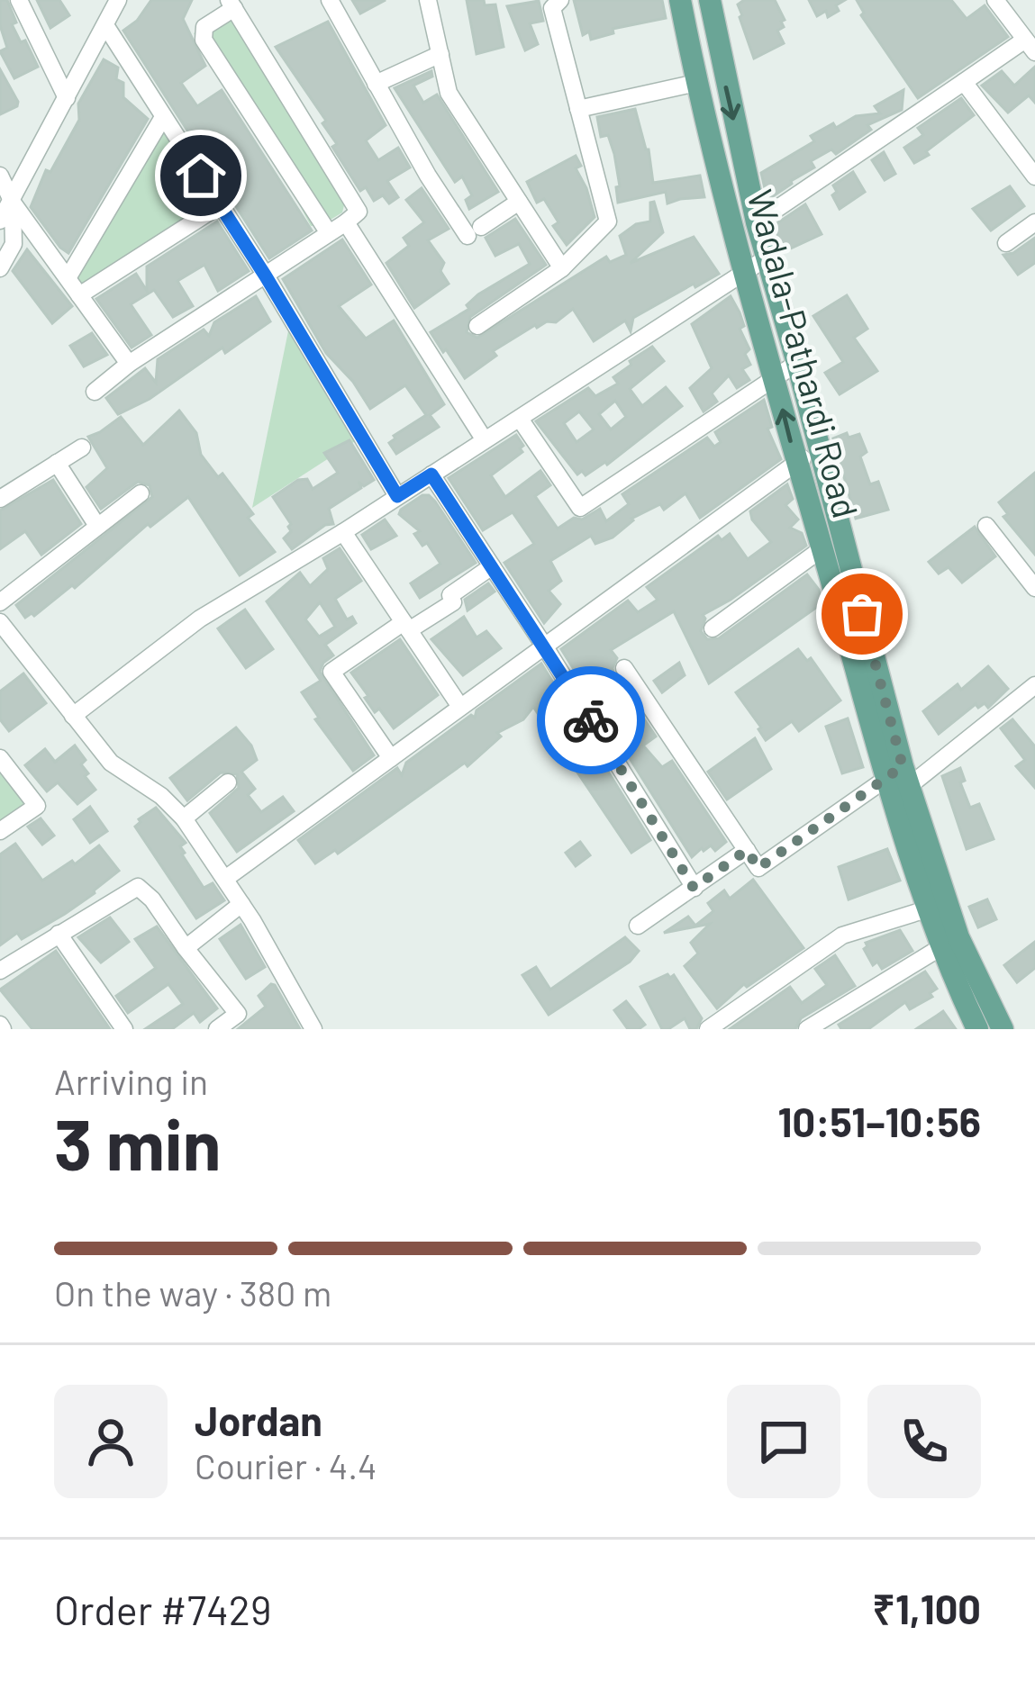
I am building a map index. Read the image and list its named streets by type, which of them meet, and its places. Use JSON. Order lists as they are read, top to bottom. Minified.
{"streets":{"main road":["Wadala-Pathardi Road"]},"page":{"heading":["3 min","Arriving in","10:51–10:56"],"panel":["Jordan","Courier · 4.4","Order #7429","₹1,100"],"bar":"On the way · 380 m"}}
